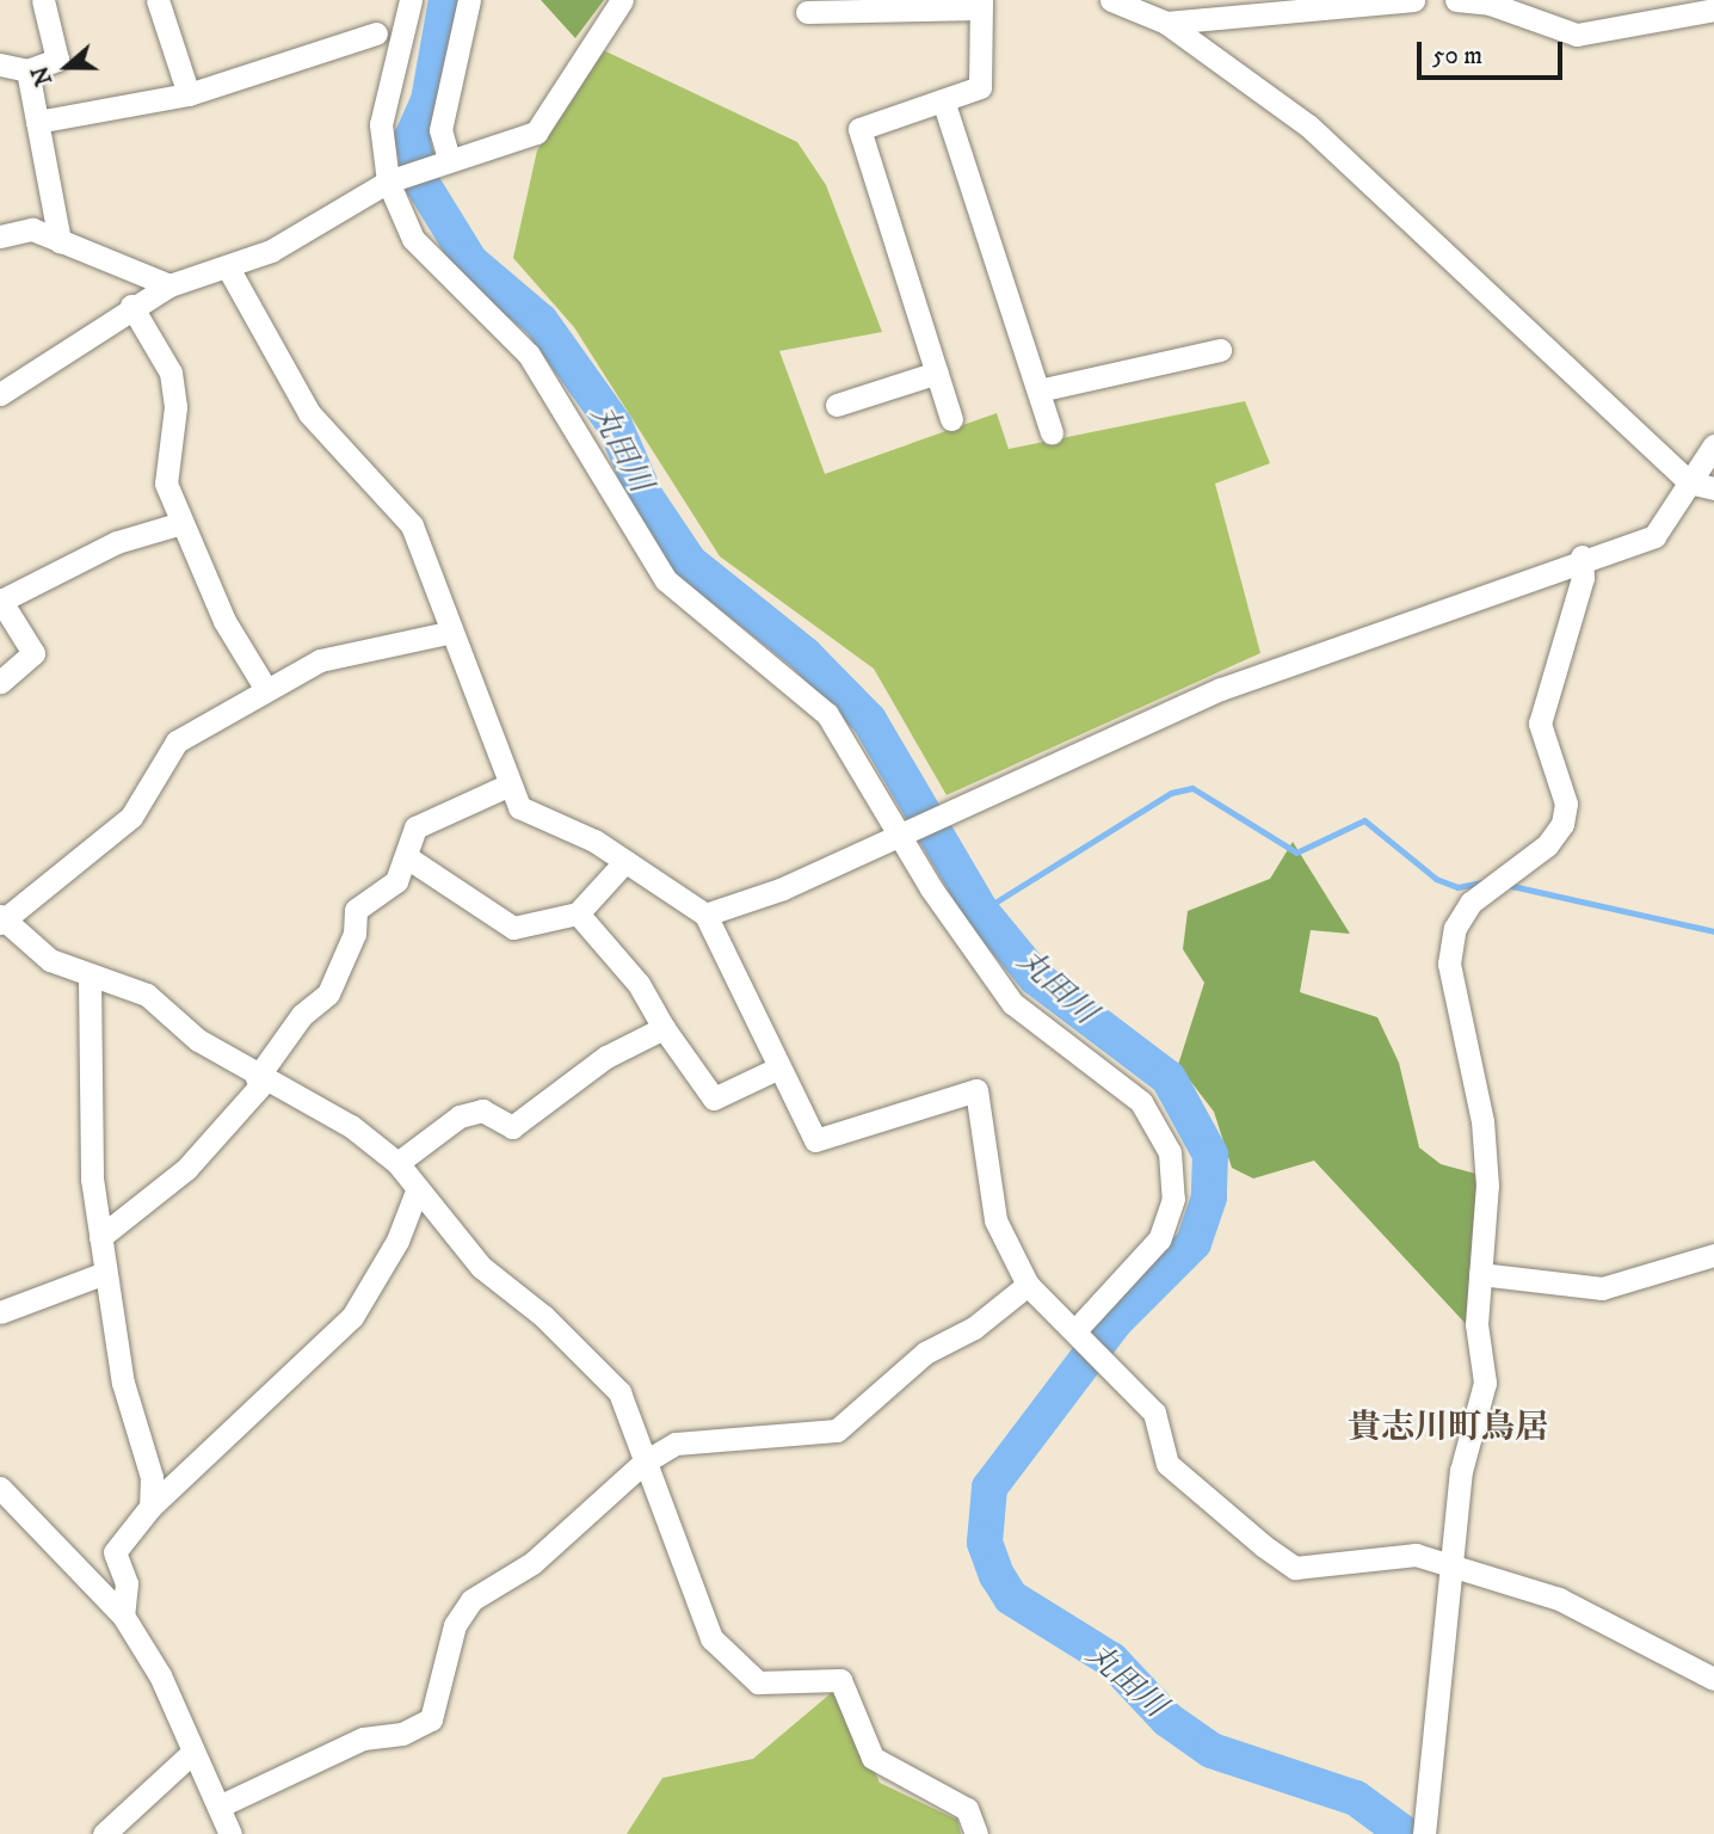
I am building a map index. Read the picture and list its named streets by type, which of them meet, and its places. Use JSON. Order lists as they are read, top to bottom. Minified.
{"districts":["貴志川町鳥居"],"water":["丸田川"],"scale_bar":"50 m","north":"left"}
